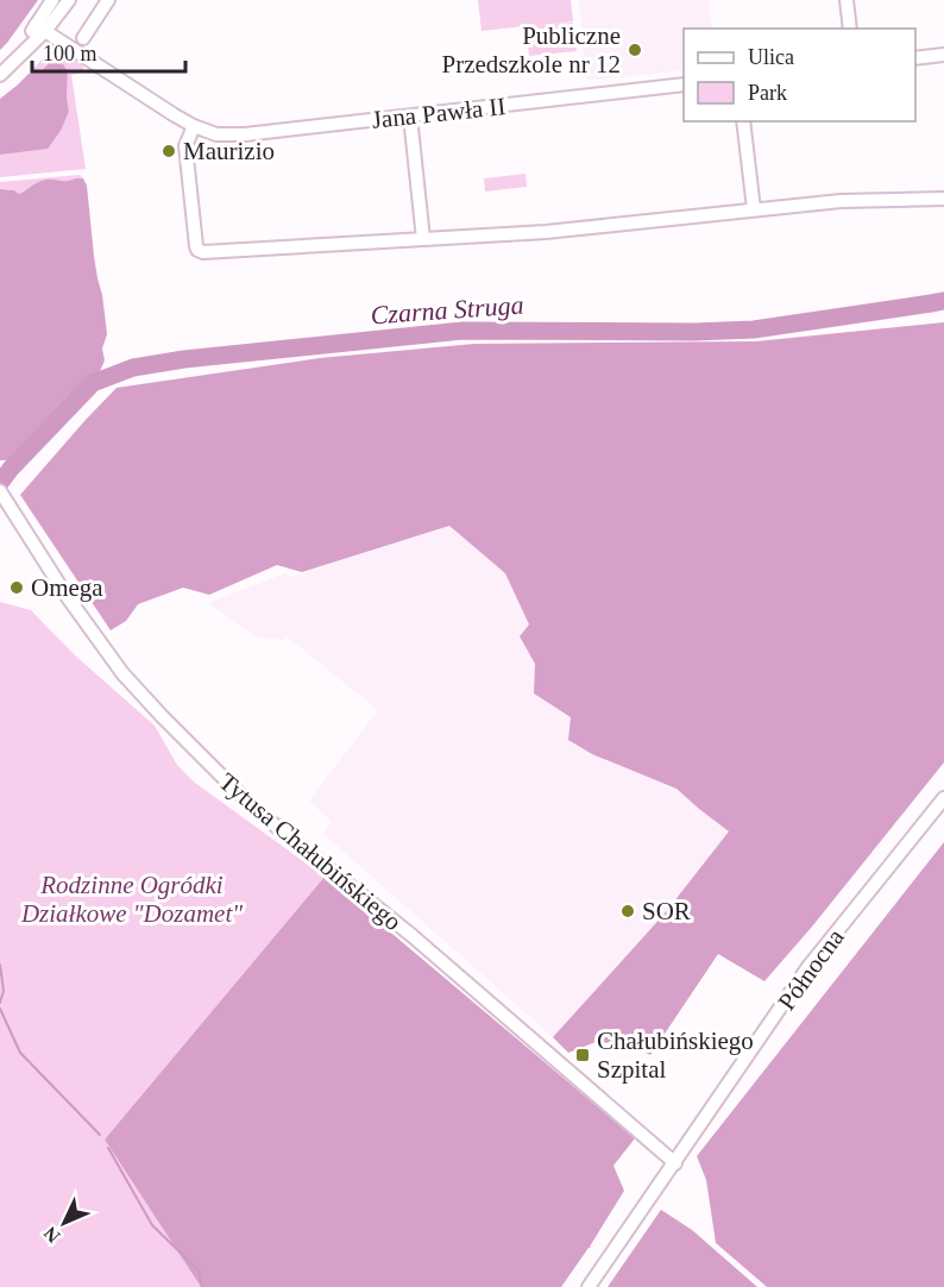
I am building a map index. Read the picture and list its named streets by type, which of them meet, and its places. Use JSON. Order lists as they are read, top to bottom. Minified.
{"streets":{"street":["Jana Pawła II","Tytusa Chałubińskiego","Północna"]},"crossings":[["Tytusa Chałubińskiego","Północna"]],"water":["Czarna Struga"],"parks":["Rodzinne Ogródki Działkowe \"Dozamet\""],"places":{"other":["Publiczne Przedszkole nr 12","Maurizio","Omega","SOR"],"transit":["Chałubińskiego Szpital"]},"legend":["Ulica","Park"],"scale_bar":"100 m","north":"bottom left"}
